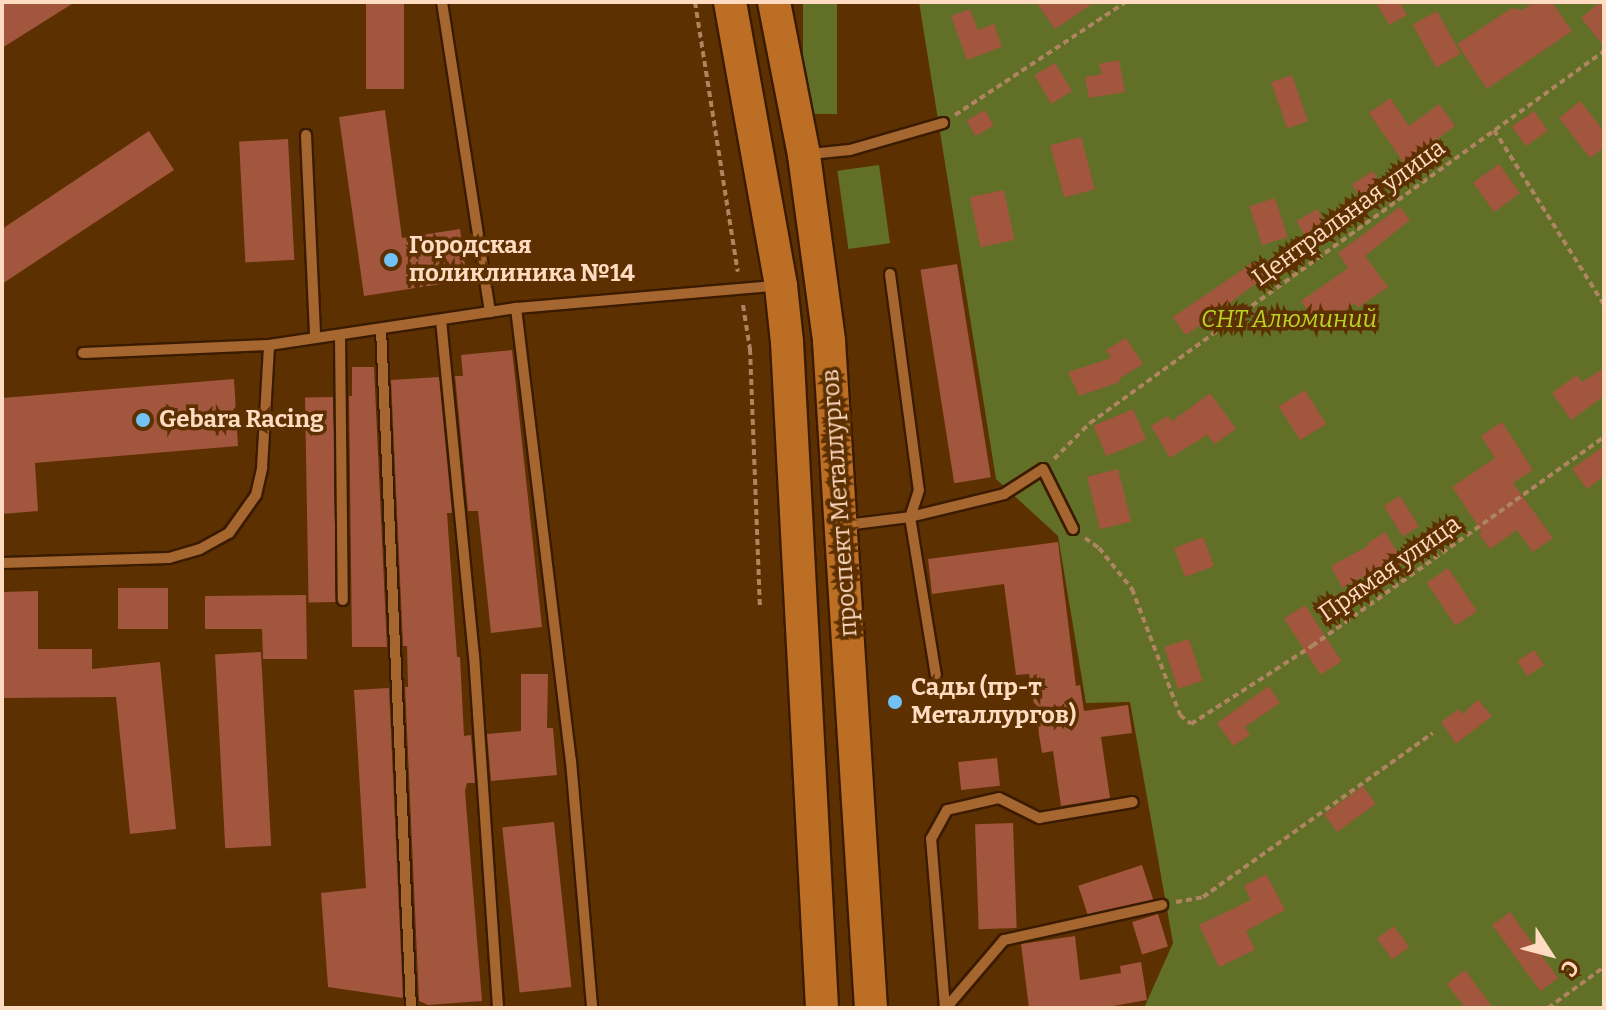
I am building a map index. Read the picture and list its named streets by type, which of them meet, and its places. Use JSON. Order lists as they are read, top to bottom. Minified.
{"streets":{"main road":["проспект Металлургов"],"path":["Центральная улица","Прямая улица"]},"parks":["СНТ Алюминий"],"places":["Городская поликлиника №14","Gebara Racing","Сады (пр-т Металлургов)"],"north":"bottom right"}
